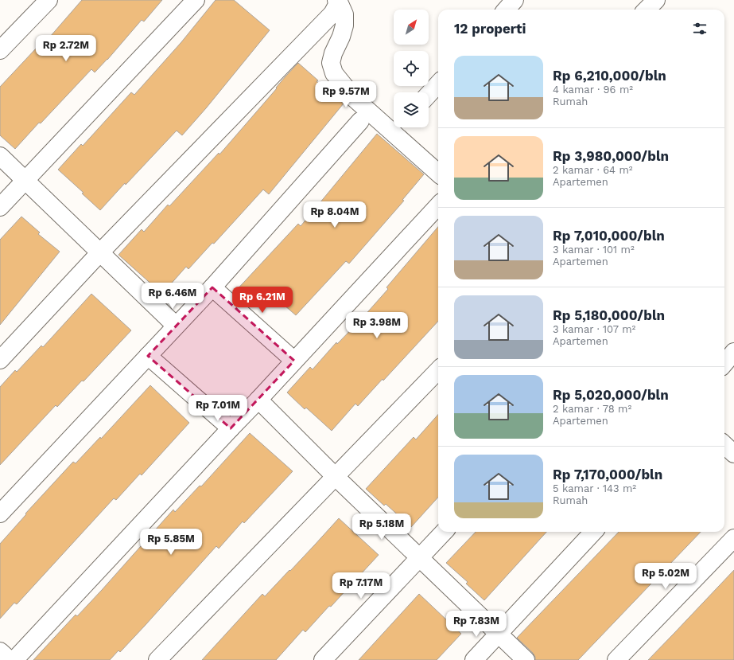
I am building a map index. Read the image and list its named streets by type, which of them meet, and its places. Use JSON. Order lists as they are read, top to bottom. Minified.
{"north":"top right","page":{"heading":"12 properti","price":["Rp 2.72M","Rp 9.57M","Rp 8.04M","Rp 6.46M","Rp 6.21M","Rp 3.98M","Rp 7.01M","Rp 5.18M","Rp 5.85M","Rp 5.02M","Rp 7.17M","Rp 7.83M"],"list":[{"name":"Rp 6,210,000/bln","note":"4 kamar · 96 m² · Rumah"},{"name":"Rp 3,980,000/bln","note":"2 kamar · 64 m² · Apartemen"},{"name":"Rp 7,010,000/bln","note":"3 kamar · 101 m² · Apartemen"},{"name":"Rp 5,180,000/bln","note":"3 kamar · 107 m² · Apartemen"},{"name":"Rp 5,020,000/bln","note":"2 kamar · 78 m² · Apartemen"},{"name":"Rp 7,170,000/bln","note":"5 kamar · 143 m² · Rumah"}]}}
